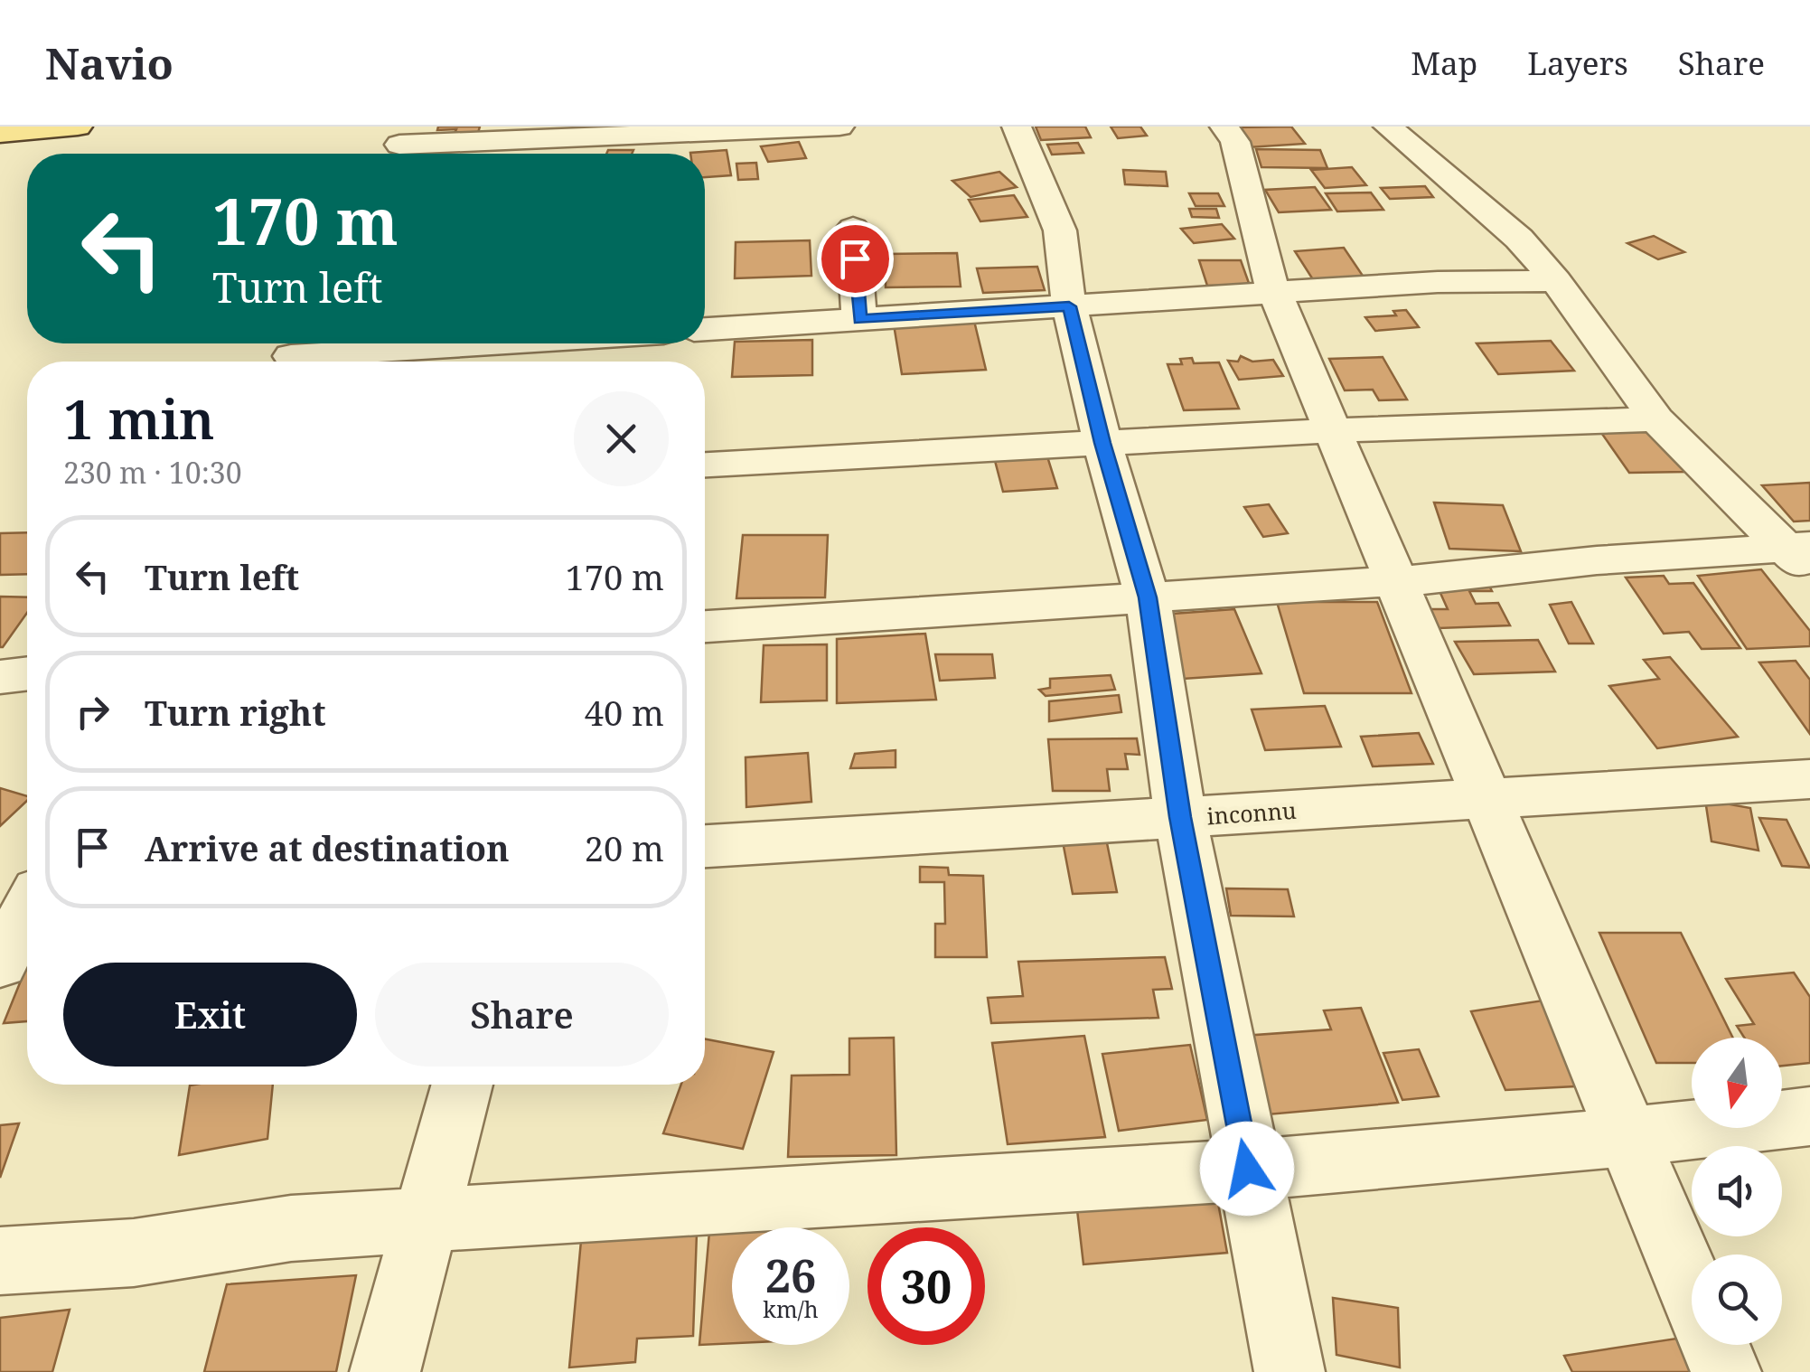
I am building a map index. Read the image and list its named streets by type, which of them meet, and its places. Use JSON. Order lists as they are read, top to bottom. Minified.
{"streets":{"street":["inconnu"]},"north":"bottom","page":{"header":"Navio","nav":["Map","Layers","Share"],"turn":["170 m","Turn left"],"heading":["1 min","230 m · 10:30"],"list":[{"name":"Turn left","value":"170 m"},{"name":"Turn right","value":"40 m"},{"name":"Arrive at destination","value":"20 m"}],"buttons":["Exit","Share"],"speed":"26 km/h","limit":"30"}}
